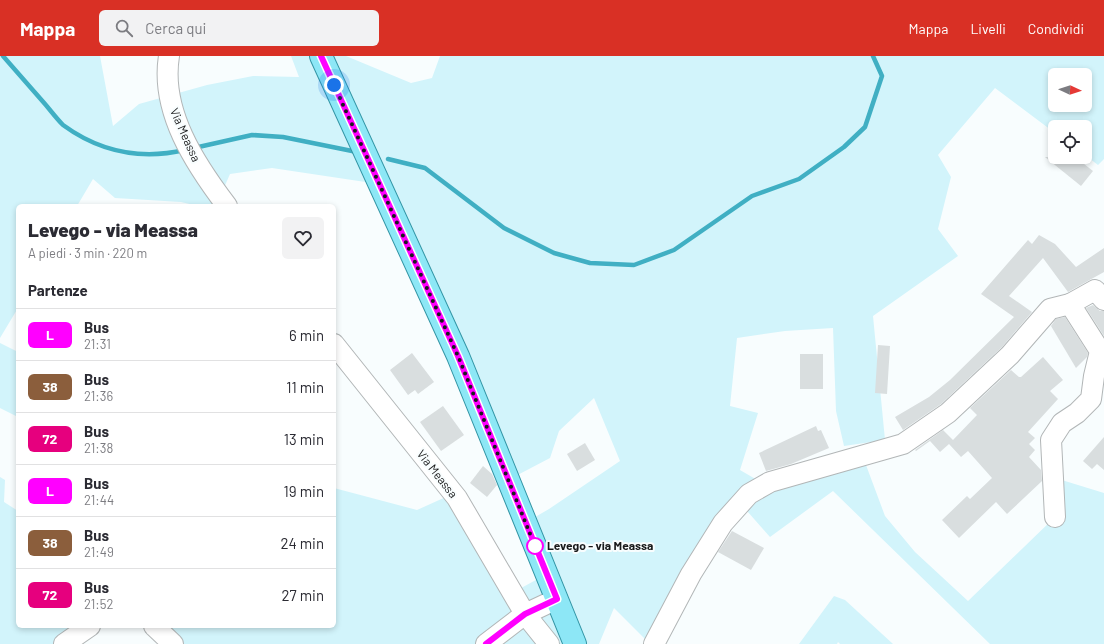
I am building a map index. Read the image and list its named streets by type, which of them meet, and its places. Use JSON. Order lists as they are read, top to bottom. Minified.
{"streets":{"street":["Via Meassa"]},"places":["Levego - via Meassa"],"lines":["bus line L"],"north":"right","page":{"header":"Mappa","search":"Cerca qui","nav":["Mappa","Livelli","Condividi"],"heading":[["Levego - via Meassa","A piedi · 3 min · 220 m"],"Partenze"],"list":[{"mark":"L","name":"Bus","note":"21:31","value":"6 min"},{"mark":"38","name":"Bus","note":"21:36","value":"11 min"},{"mark":"72","name":"Bus","note":"21:38","value":"13 min"},{"mark":"L","name":"Bus","note":"21:44","value":"19 min"},{"mark":"38","name":"Bus","note":"21:49","value":"24 min"},{"mark":"72","name":"Bus","note":"21:52","value":"27 min"}]}}
